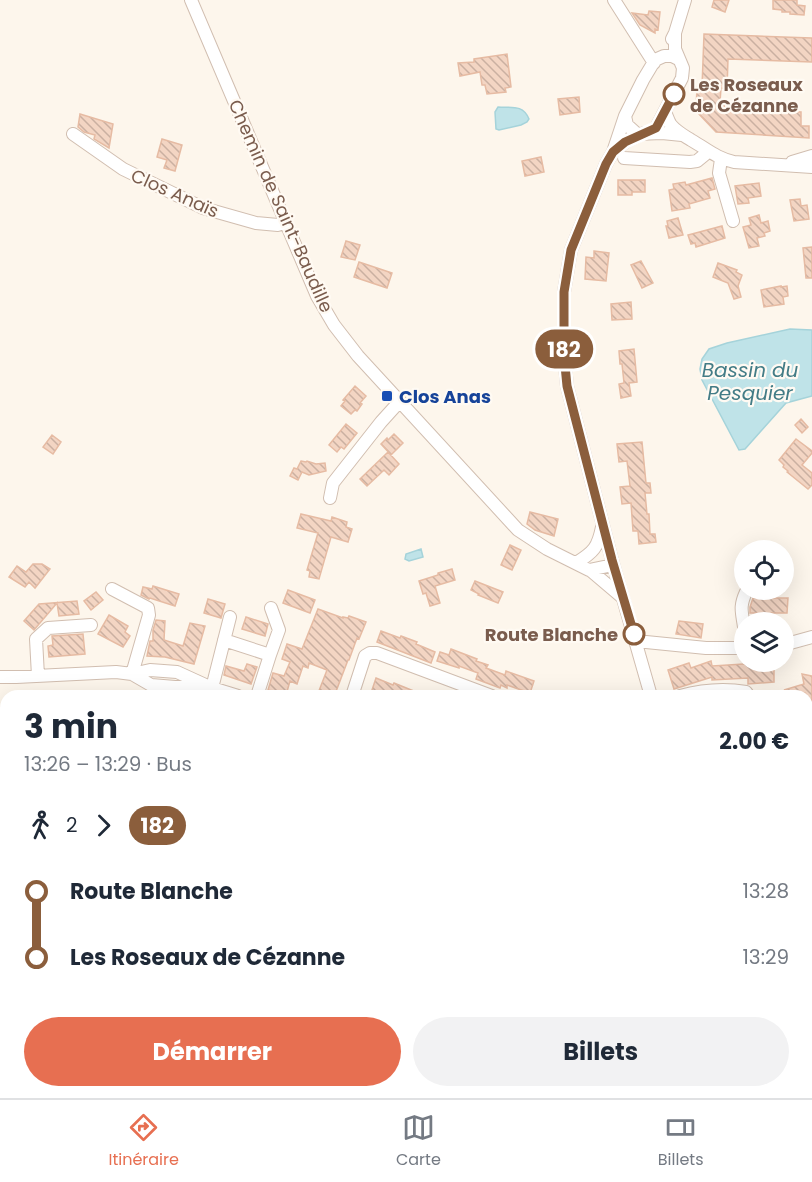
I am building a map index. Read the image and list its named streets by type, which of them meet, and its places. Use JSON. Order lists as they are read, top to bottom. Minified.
{"streets":{"street":["Clos Anaïs","Chemin de Saint-Baudille"]},"crossings":[["Clos Anaïs","Chemin de Saint-Baudille"]],"water":["Bassin du Pesquier"],"places":{"other":["Les Roseaux de Cézanne","Route Blanche"],"transit":["Clos Anas"]},"lines":["bus line 182"],"page":{"on_map":"182","heading":["3 min","13:26 – 13:29 · Bus","2.00 €"],"legs":["2","182"],"list":[{"name":"Route Blanche","value":"13:28"},{"name":"Les Roseaux de Cézanne","value":"13:29"}],"buttons":["Démarrer","Billets"],"tabs":["Itinéraire","Carte","Billets"]}}
